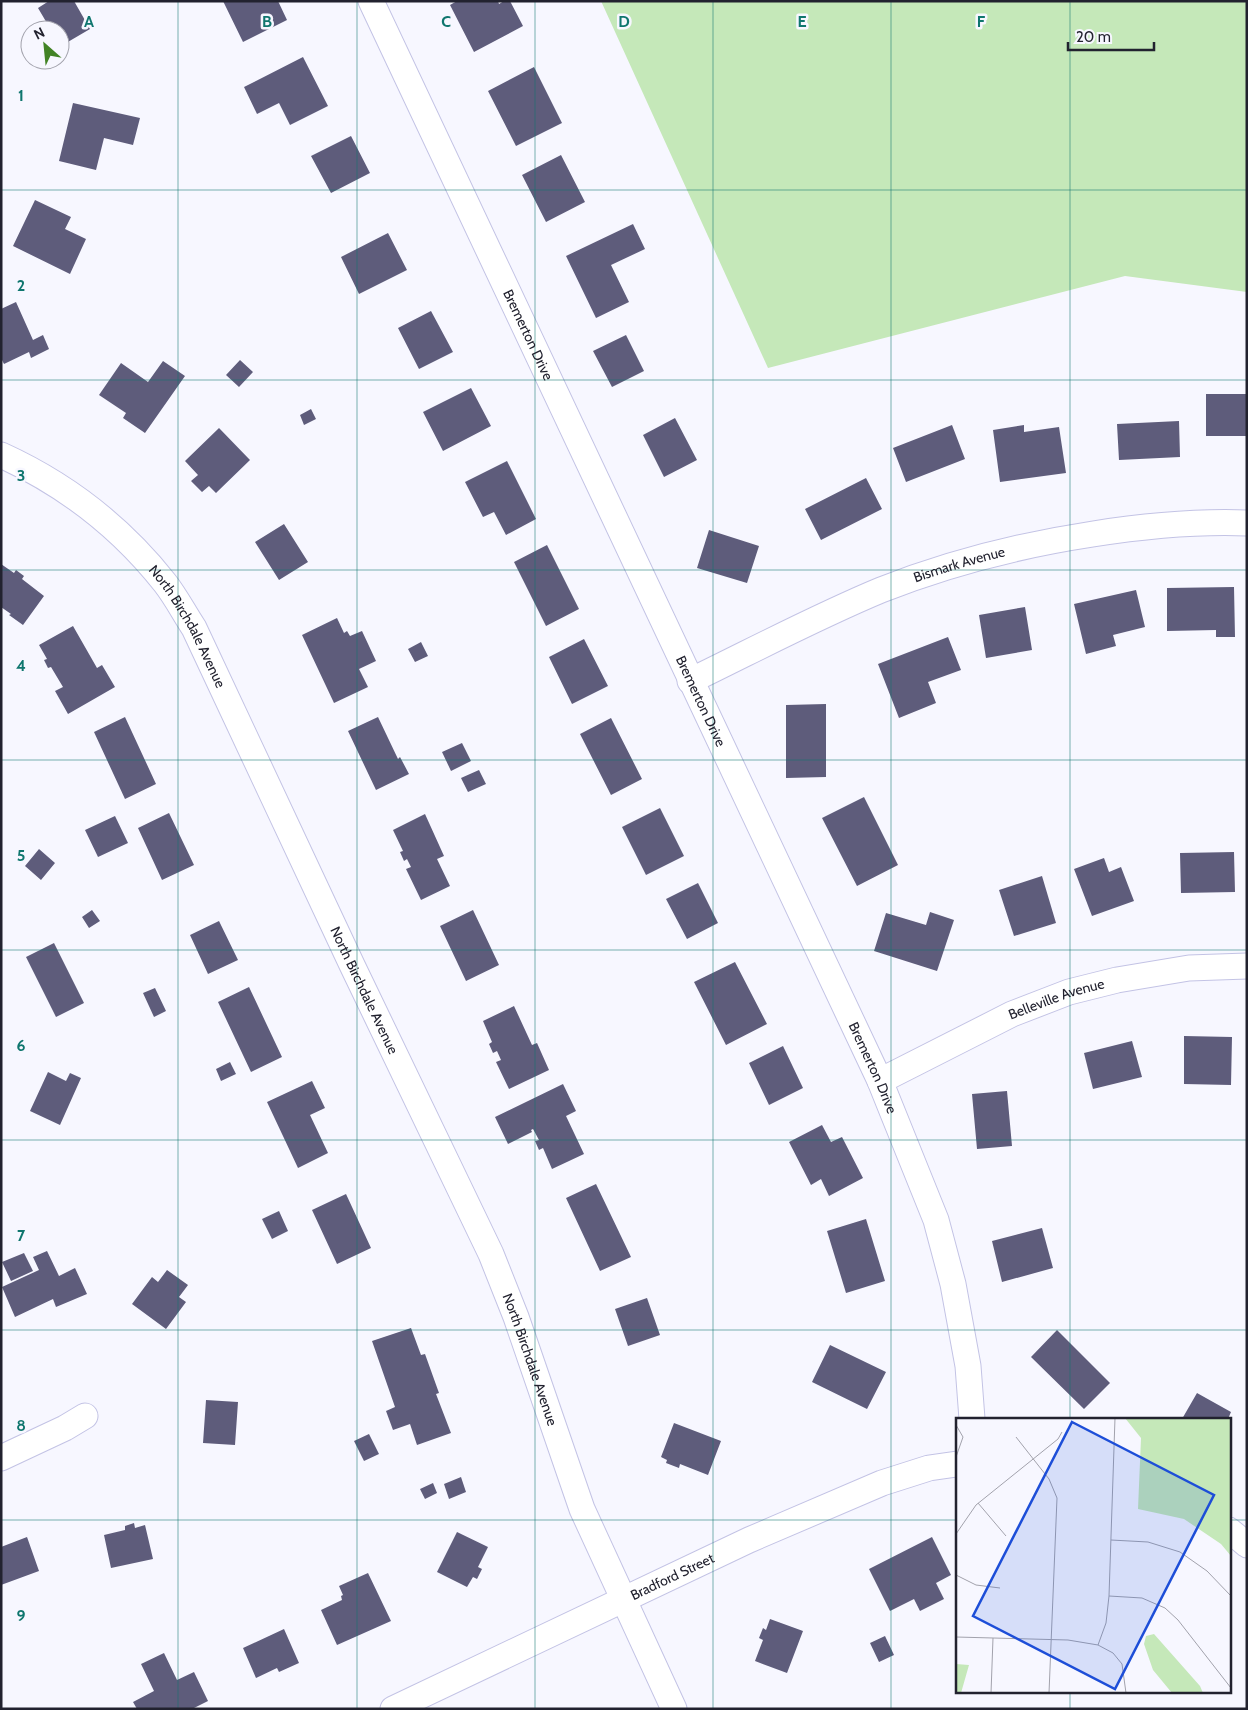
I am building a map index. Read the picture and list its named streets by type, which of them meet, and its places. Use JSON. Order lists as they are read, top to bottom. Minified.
{"streets":{"street":["Bremerton Drive","Bismark Avenue","North Birchdale Avenue","Belleville Avenue","Bradford Street"]},"crossings":[["Bremerton Drive","Bismark Avenue"],["Bremerton Drive","Belleville Avenue"],["North Birchdale Avenue","Bradford Street"]],"scale_bar":"20 m","north":"top left","grid":{"columns":["A","B","C","D","E","F"],"rows":["1","2","3","4","5","6","7","8","9"]}}
